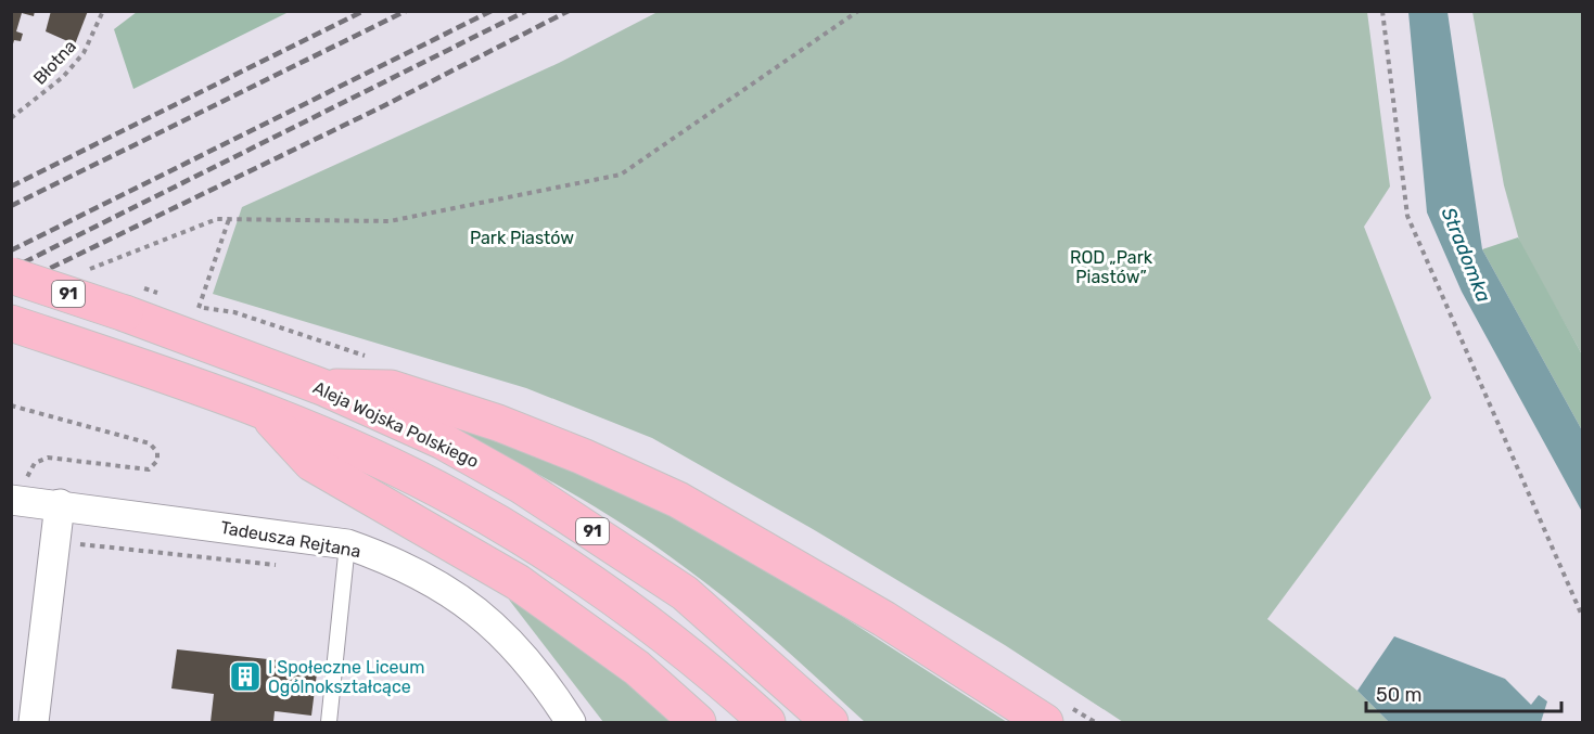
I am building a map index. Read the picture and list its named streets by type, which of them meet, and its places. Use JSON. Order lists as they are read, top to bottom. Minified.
{"streets":{"main road":["91","Aleja Wojska Polskiego"],"street":["Tadeusza Rejtana"],"path":["Błotna"]},"water":["Stradomka"],"parks":["Park Piastów","ROD „Park Piastów”"],"places":{"building":["I Społeczne Liceum Ogólnokształcące"]},"scale_bar":"50 m"}
